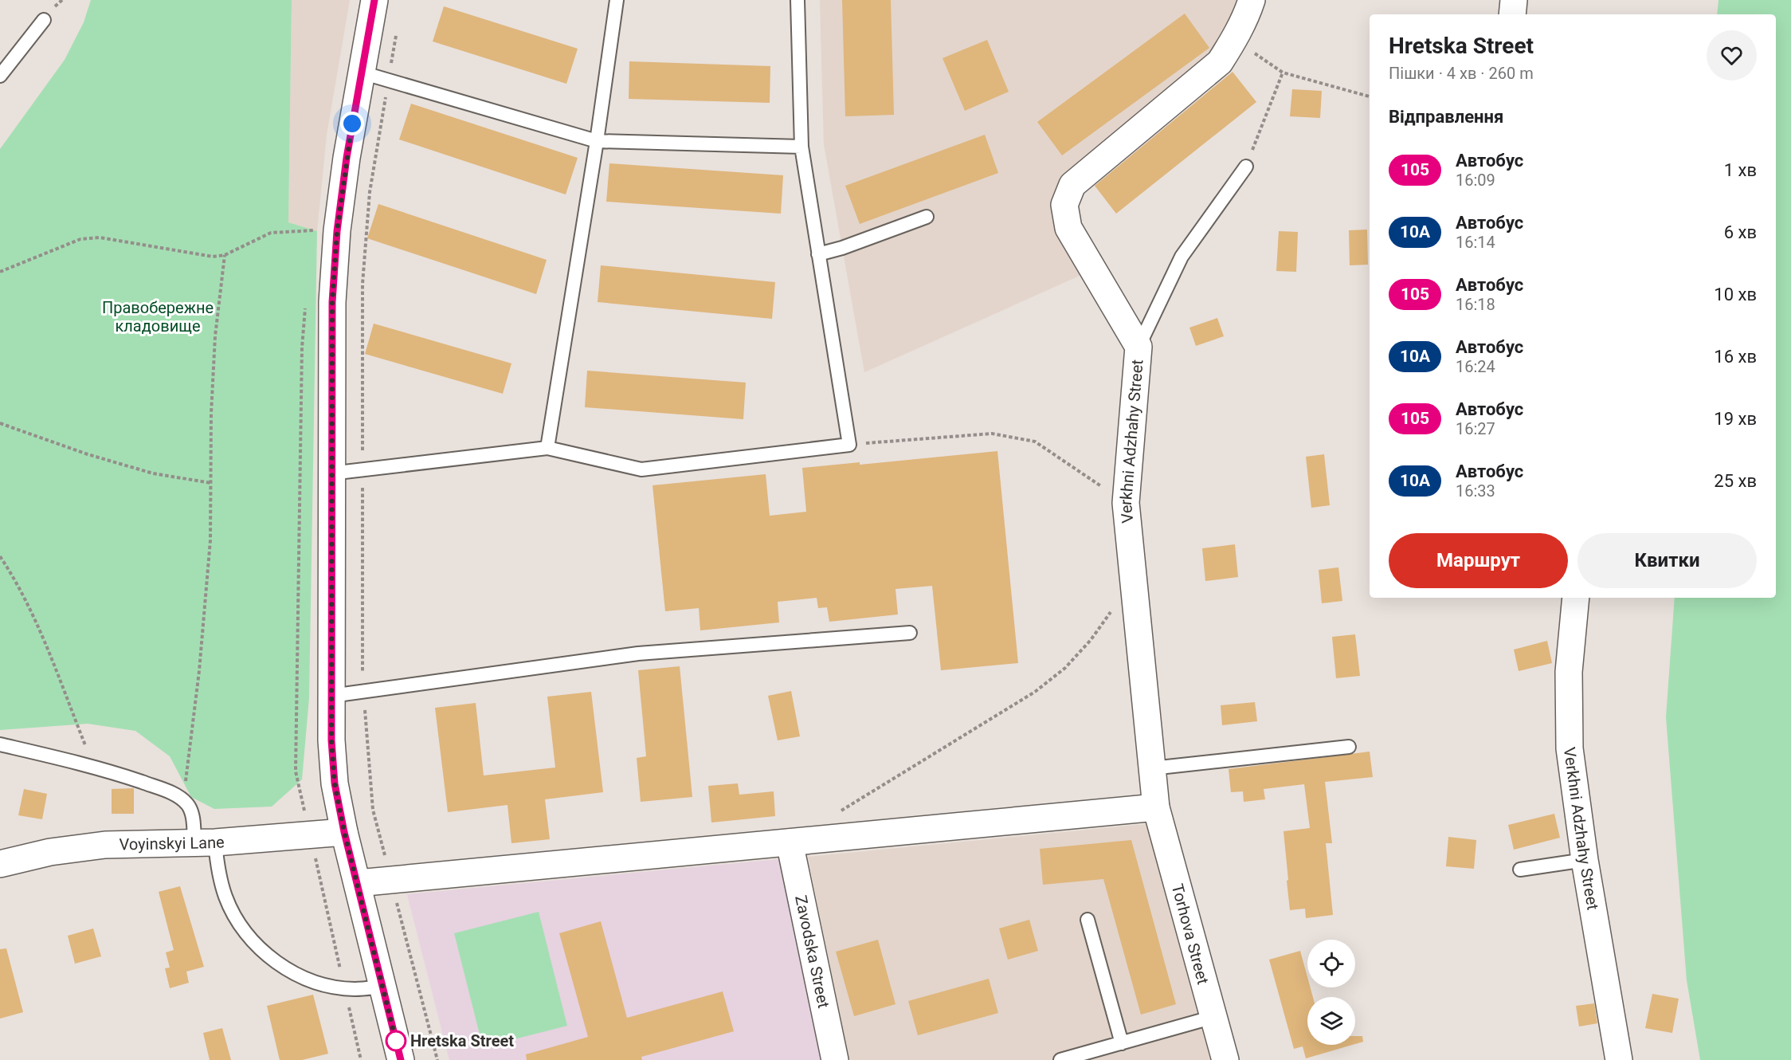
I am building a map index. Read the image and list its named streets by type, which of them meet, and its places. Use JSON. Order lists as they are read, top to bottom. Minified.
{"streets":{"street":["Verkhni Adzhahy Street","Voyinskyi Lane","Torhova Street","Zavodska Street"]},"crossings":[["Verkhni Adzhahy Street","Torhova Street"]],"parks":["Правобережне кладовище"],"places":["Hretska Street"],"lines":["bus line 105"],"page":{"heading":[["Hretska Street","Пішки · 4 хв · 260 m"],"Відправлення"],"list":[{"mark":"105","name":"Автобус","note":"16:09","value":"1 хв"},{"mark":"10А","name":"Автобус","note":"16:14","value":"6 хв"},{"mark":"105","name":"Автобус","note":"16:18","value":"10 хв"},{"mark":"10А","name":"Автобус","note":"16:24","value":"16 хв"},{"mark":"105","name":"Автобус","note":"16:27","value":"19 хв"},{"mark":"10А","name":"Автобус","note":"16:33","value":"25 хв"}],"buttons":["Маршрут","Квитки"]}}
